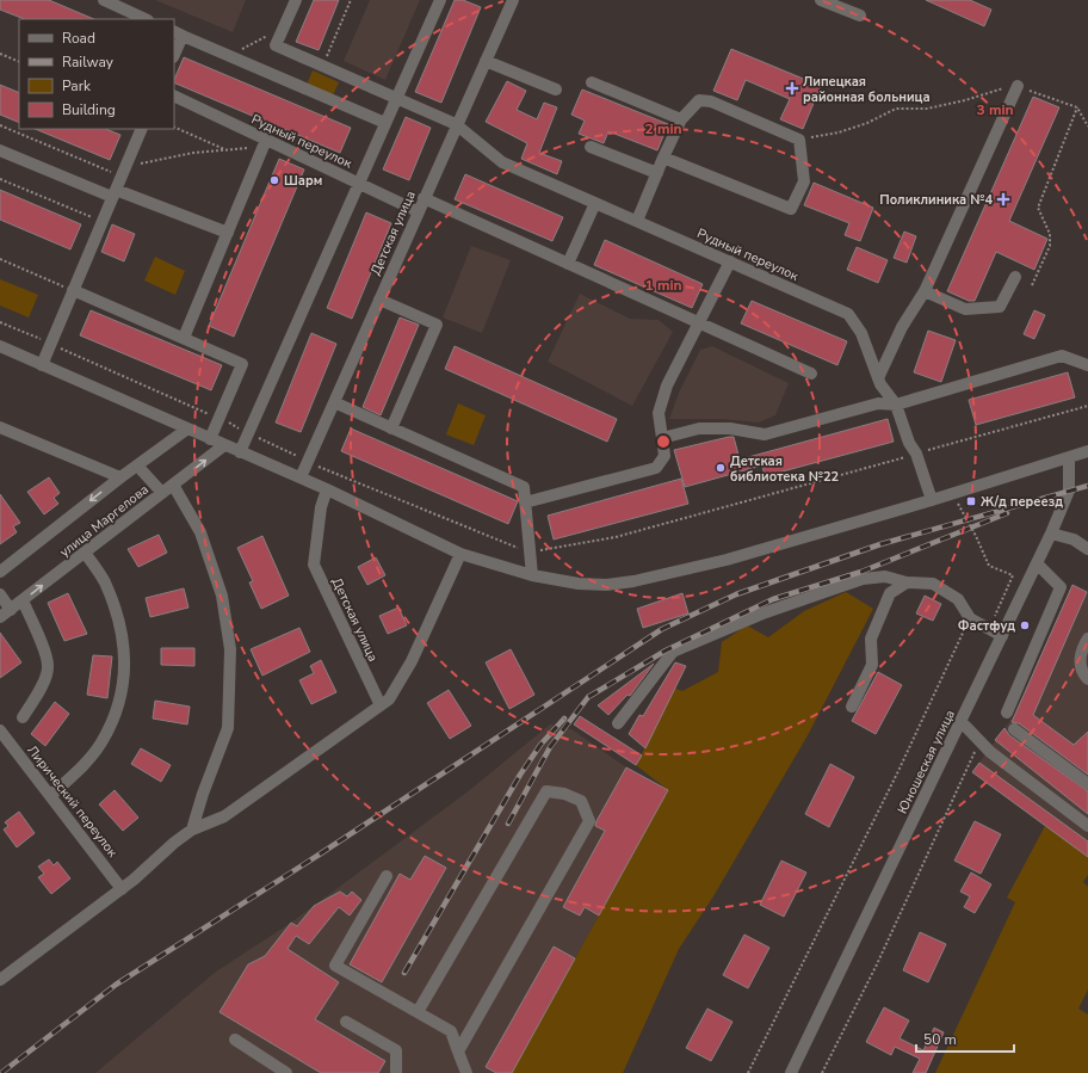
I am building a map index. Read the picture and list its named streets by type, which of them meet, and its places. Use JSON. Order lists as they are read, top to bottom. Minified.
{"streets":{"street":["Рудный переулок","Детская улица","улица Маргелова","Юношеская улица","Лирический переулок"]},"crossings":[["Рудный переулок","Детская улица"]],"places":{"health":["Липецкая районная больница","Поликлиника №4"],"other":["Шарм","Детская библиотека №22","Фастфуд"],"transit":["Ж/д переезд"]},"legend":["Road","Railway","Park","Building"],"scale_bar":"50 m","rings":["3 min","2 min","1 min"]}
